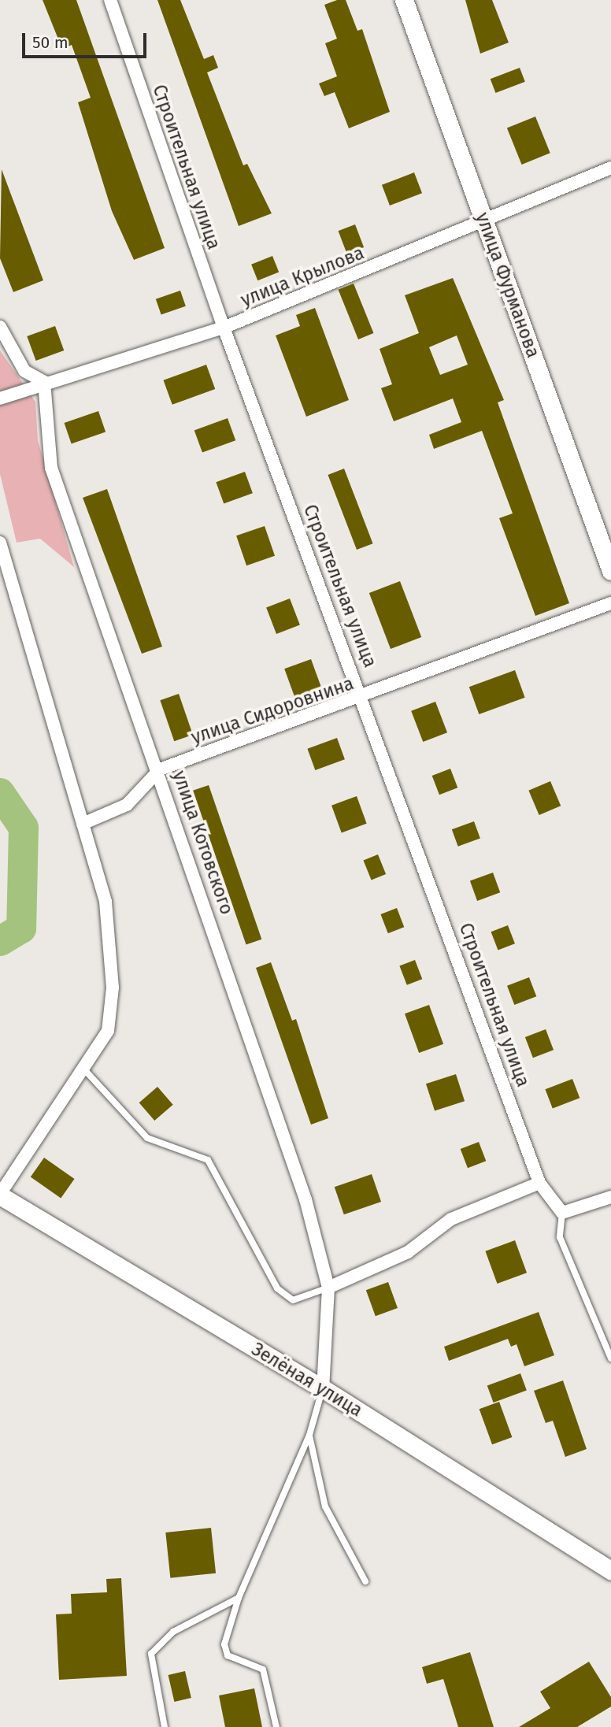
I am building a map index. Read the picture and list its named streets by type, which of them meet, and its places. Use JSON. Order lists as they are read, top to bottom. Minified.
{"streets":{"street":["Строительная улица","улица Крылова","улица Фурманова","улица Сидоровнина","улица Котовского","Зелёная улица"]},"crossings":[["Строительная улица","улица Крылова"],["Строительная улица","улица Сидоровнина"],["улица Крылова","улица Фурманова"],["улица Крылова","улица Котовского"],["улица Сидоровнина","улица Котовского"],["улица Котовского","Зелёная улица"]],"scale_bar":"50 m"}
